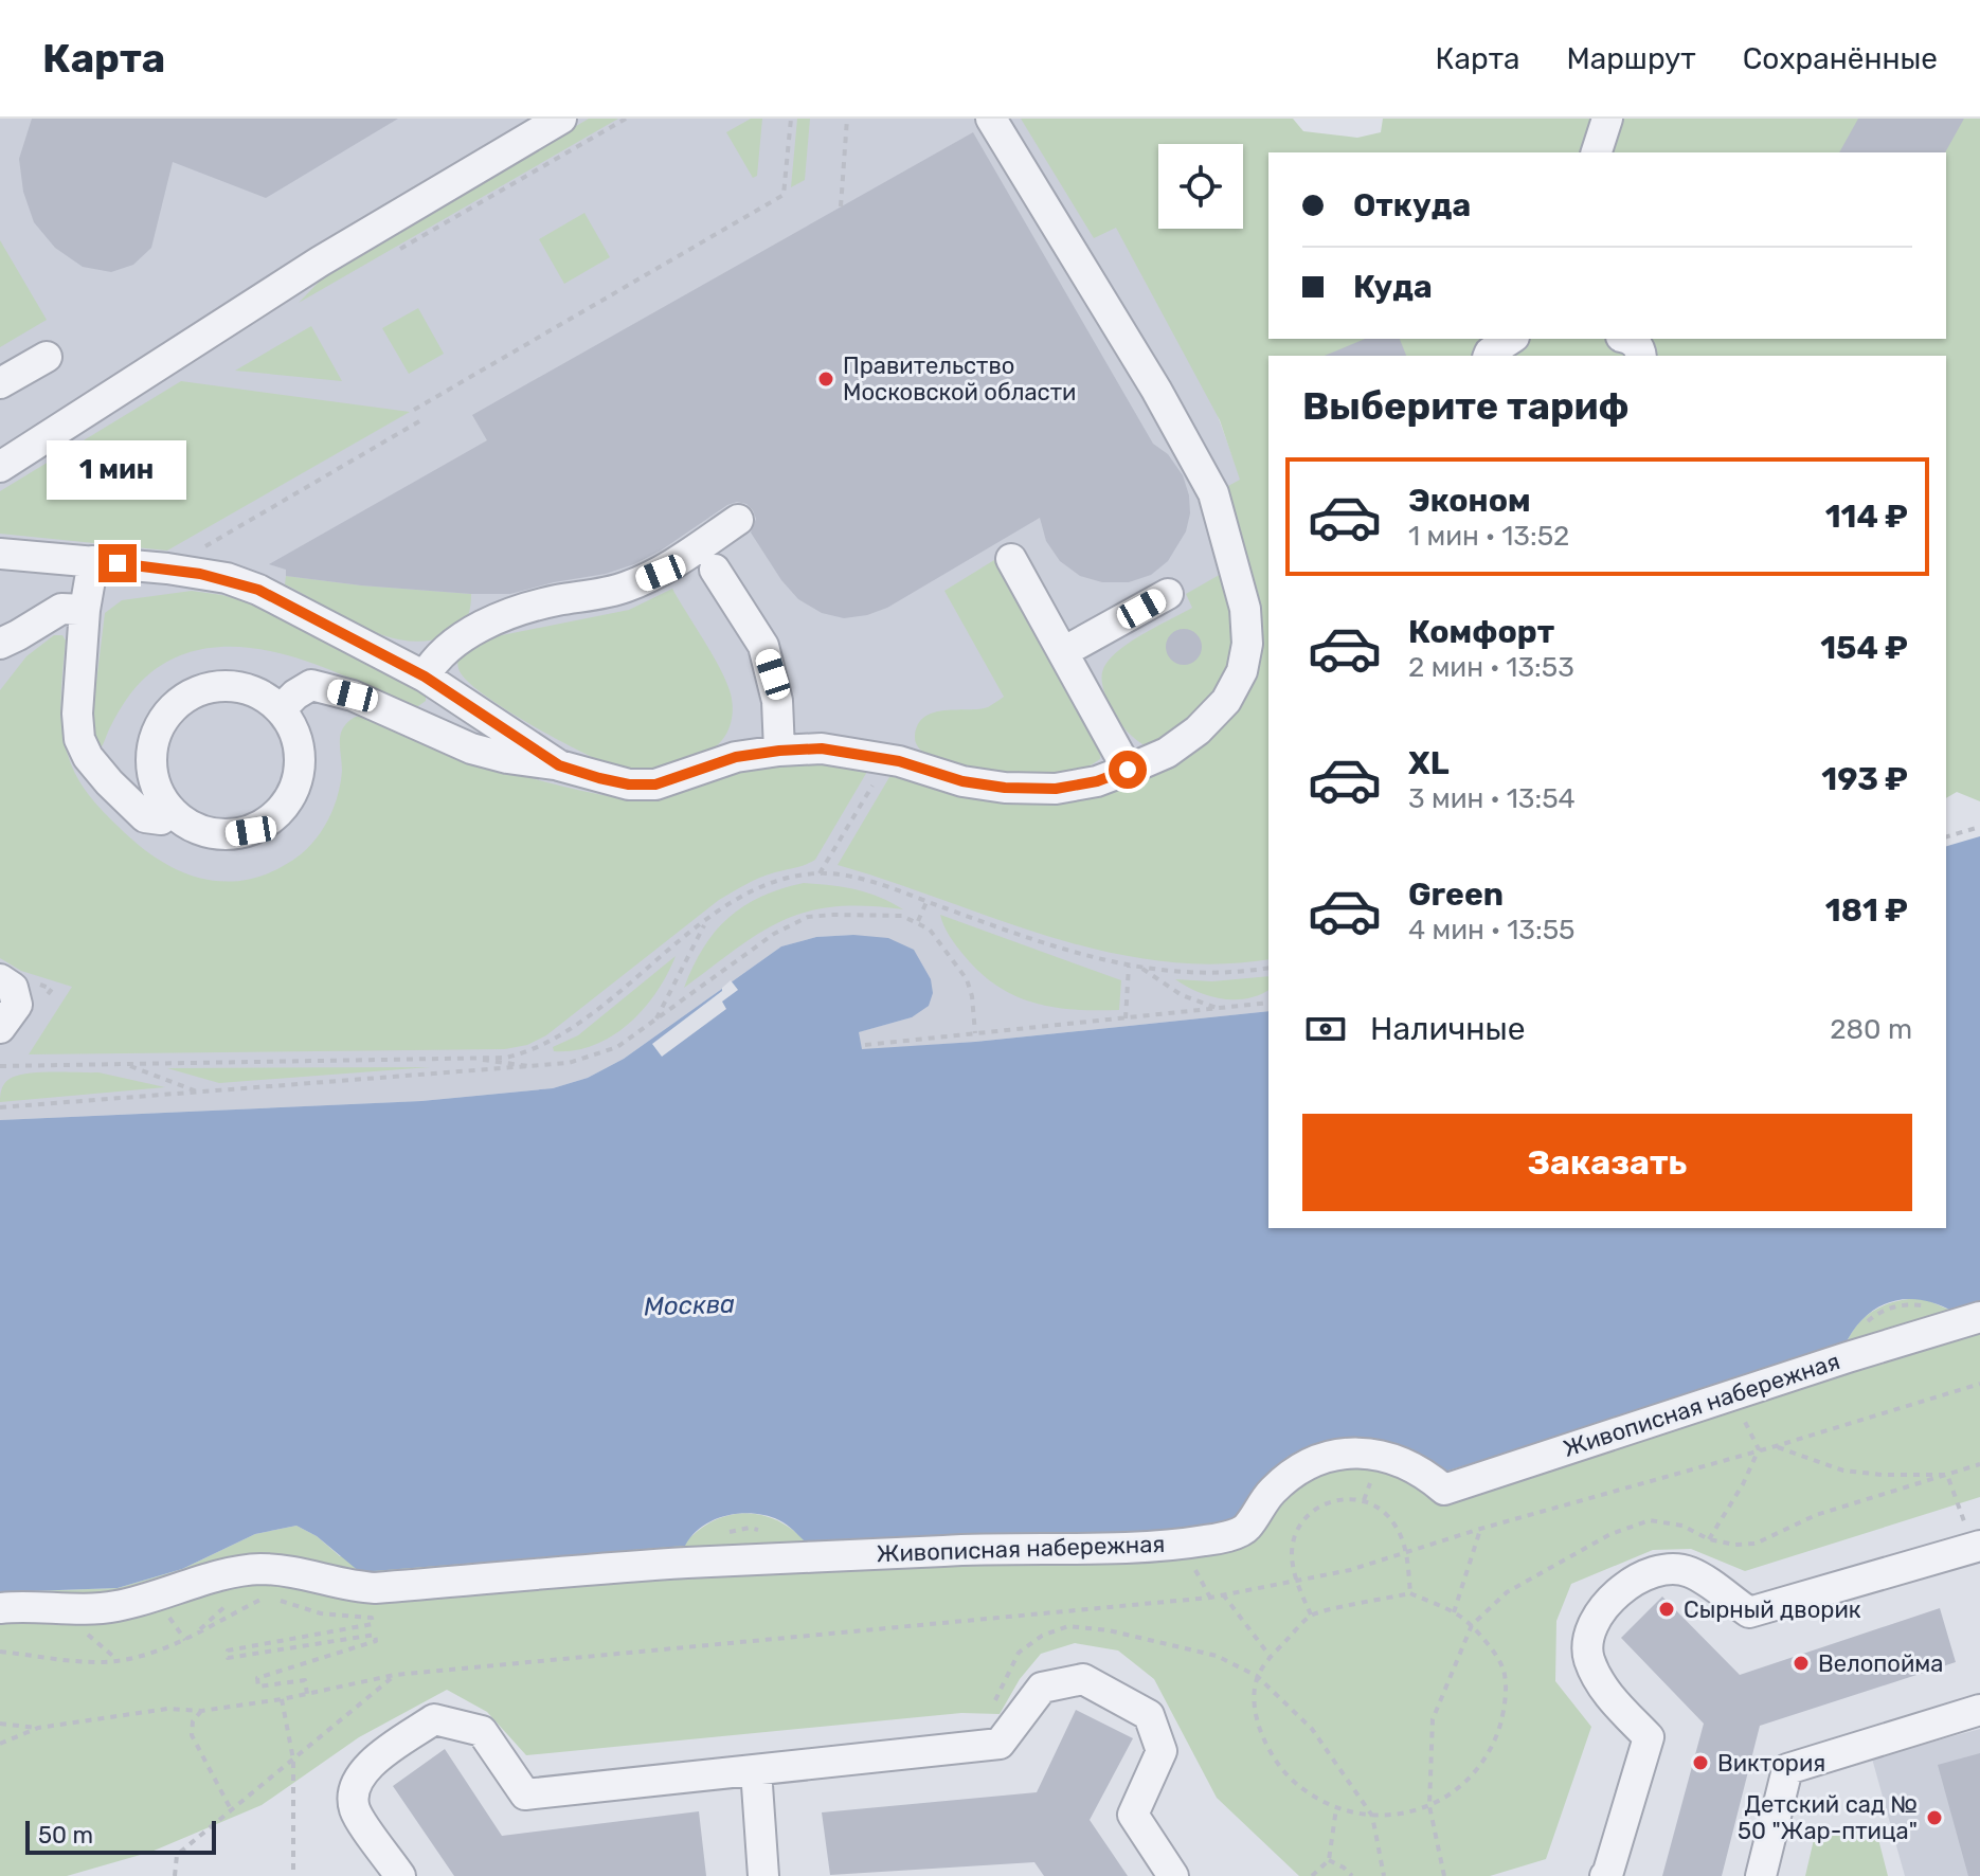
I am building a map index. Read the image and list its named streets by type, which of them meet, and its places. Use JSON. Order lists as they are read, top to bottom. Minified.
{"streets":{"street":["Живописная набережная"]},"water":["Москва"],"places":["Правительство Московской области","Сырный дворик","Велопойма","Виктория","Детский сад № 50 \"Жар-птица\""],"scale_bar":"50 m","page":{"header":"Карта","nav":["Карта","Маршрут","Сохранённые"],"banner":["Откуда","Куда"],"heading":"Выберите тариф","bubble":"1 мин","list":[{"name":"Эконом","note":"1 мин · 13:52","value":"114 ₽"},{"name":"Комфорт","note":"2 мин · 13:53","value":"154 ₽"},{"name":"XL","note":"3 мин · 13:54","value":"193 ₽"},{"name":"Green","note":"4 мин · 13:55","value":"181 ₽"}],"pay":["Наличные","280 m"],"buttons":"Заказать","scale":"50 m"}}
